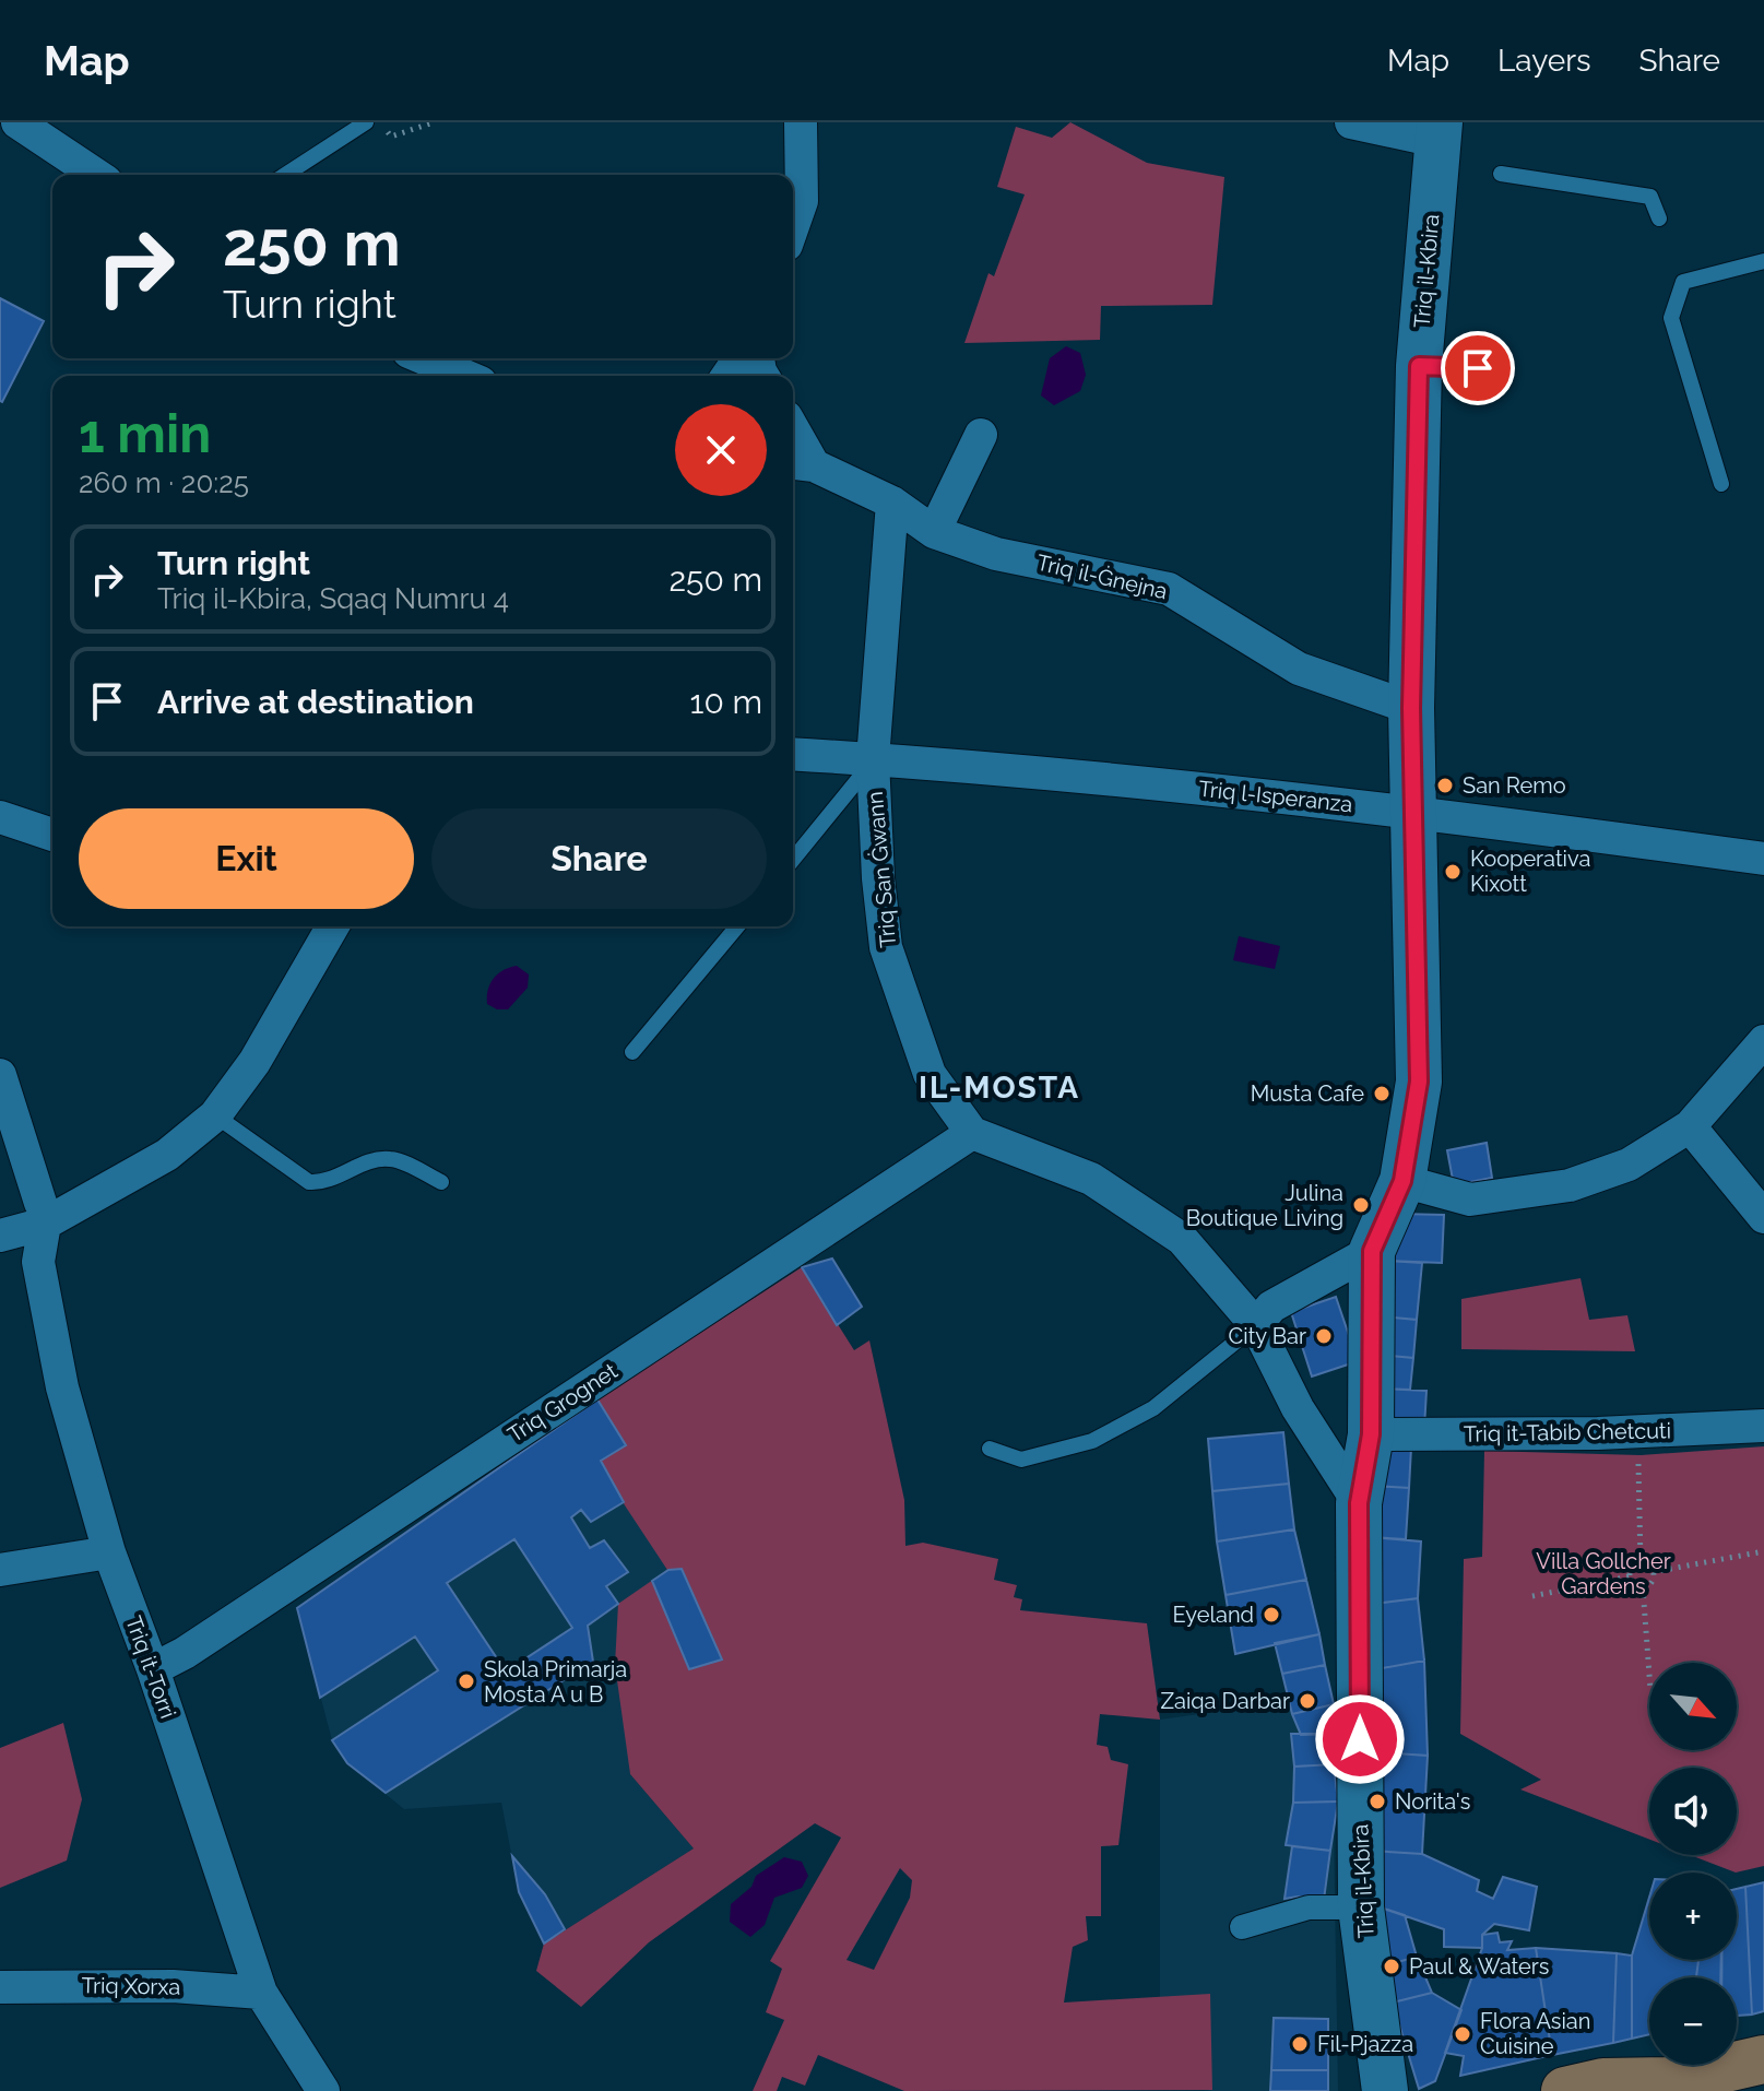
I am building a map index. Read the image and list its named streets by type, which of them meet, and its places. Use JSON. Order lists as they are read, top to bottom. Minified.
{"streets":{"main road":["Triq il-Kbira"],"street":["Triq il-Ġnejna","Triq l-Isperanza","Triq San Ġwann","Triq Grognet","Triq it-Tabib Chetcuti","Triq it-Torri","Triq Xorxa"]},"crossings":[["Triq il-Kbira","Triq il-Ġnejna"],["Triq il-Kbira","Triq l-Isperanza"],["Triq il-Kbira","Triq it-Tabib Chetcuti"],["Triq il-Ġnejna","Triq San Ġwann"],["Triq l-Isperanza","Triq San Ġwann"],["Triq San Ġwann","Triq Grognet"],["Triq Grognet","Triq it-Torri"],["Triq it-Torri","Triq Xorxa"]],"districts":["IL-MOSTA"],"parks":["Villa Gollcher Gardens"],"places":["San Remo","Kooperativa Kixott","Musta Cafe","Julina Boutique Living","City Bar","Eyeland","Skola Primarja Mosta A u B","Zaiqa Darbar","Norita's","Paul & Waters","Flora Asian Cuisine","Fil-Pjazza"],"north":"bottom right","page":{"header":"Map","nav":["Map","Layers","Share"],"turn":["250 m","Turn right"],"heading":["1 min","260 m · 20:25"],"list":[{"name":"Turn right","note":"Triq il-Kbira, Sqaq Numru 4","value":"250 m"},{"name":"Arrive at destination","value":"10 m"}],"buttons":["Exit","Share"],"map_buttons":["+","−"]}}
